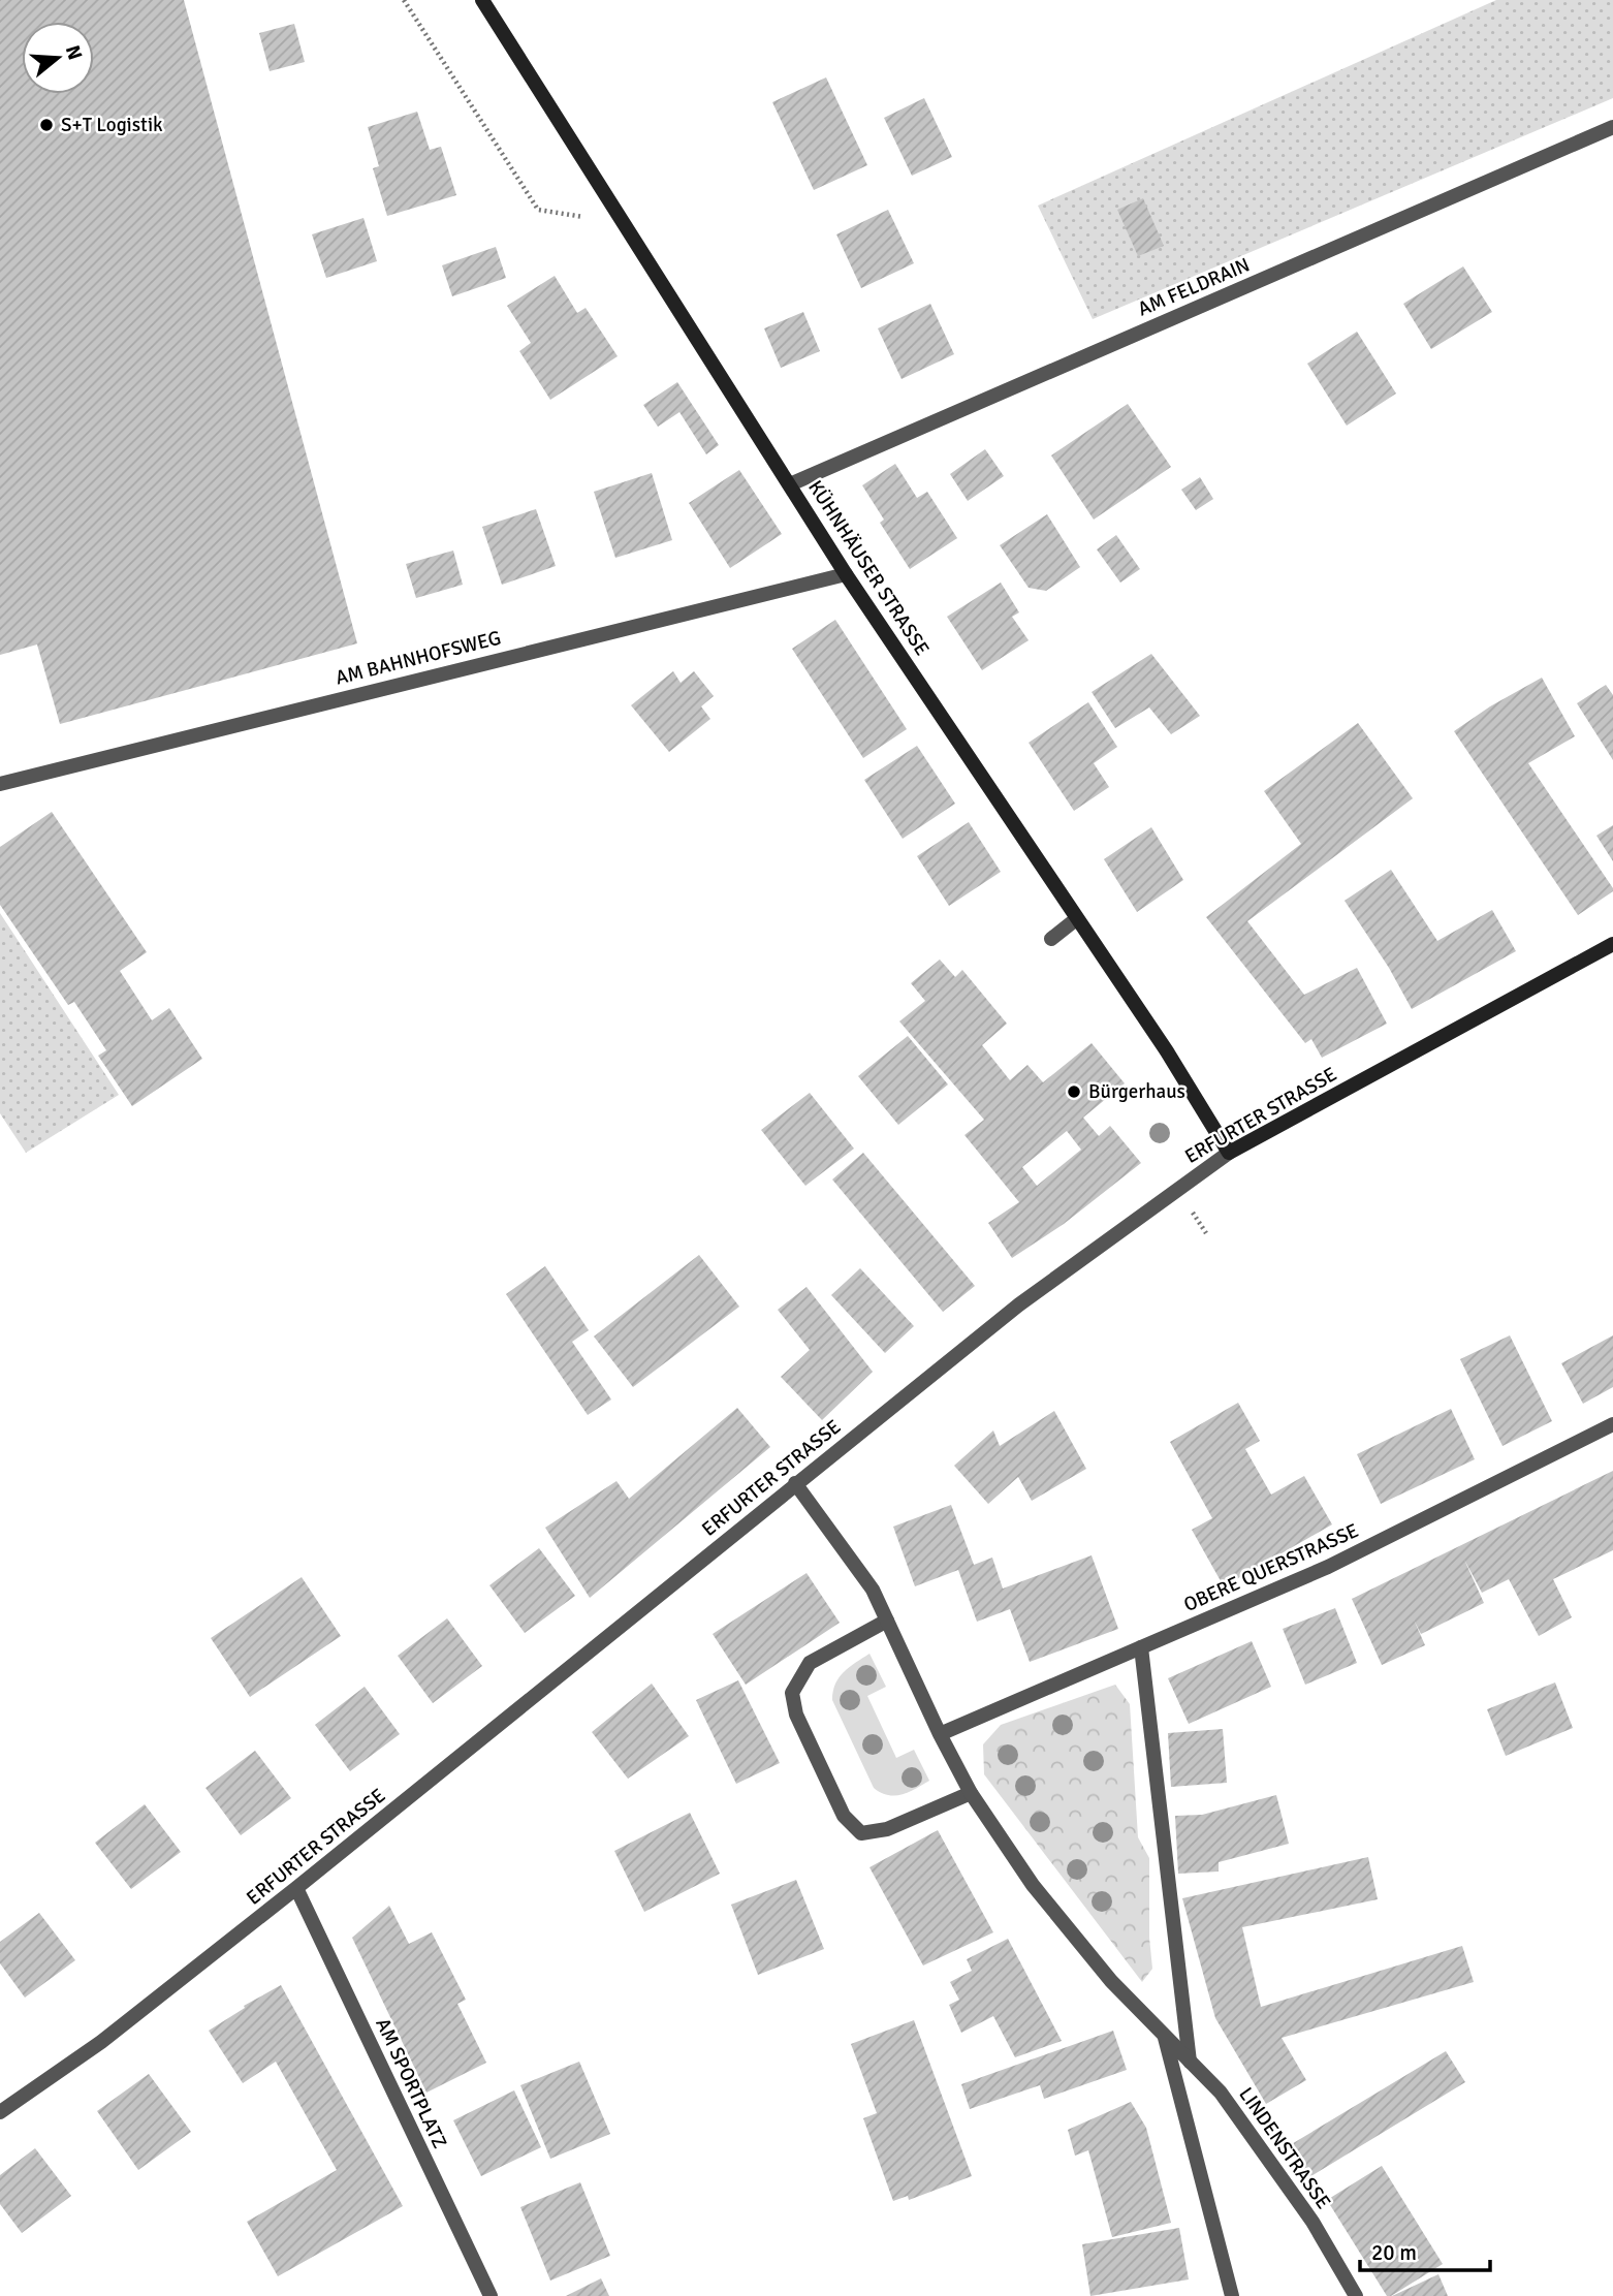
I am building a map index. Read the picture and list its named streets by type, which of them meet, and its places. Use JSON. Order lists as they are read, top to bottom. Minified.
{"streets":{"street":["AM FELDRAIN","KÜHNHÄUSER STRASSE","AM BAHNHOFSWEG","ERFURTER STRASSE","OBERE QUERSTRASSE","AM SPORTPLATZ","LINDENSTRASSE"]},"crossings":[["AM FELDRAIN","KÜHNHÄUSER STRASSE"],["KÜHNHÄUSER STRASSE","AM BAHNHOFSWEG"],["KÜHNHÄUSER STRASSE","ERFURTER STRASSE"],["ERFURTER STRASSE","AM SPORTPLATZ"],["ERFURTER STRASSE","LINDENSTRASSE"],["OBERE QUERSTRASSE","LINDENSTRASSE"]],"places":["S+T Logistik","Bürgerhaus"],"scale_bar":"20 m","north":"right"}
